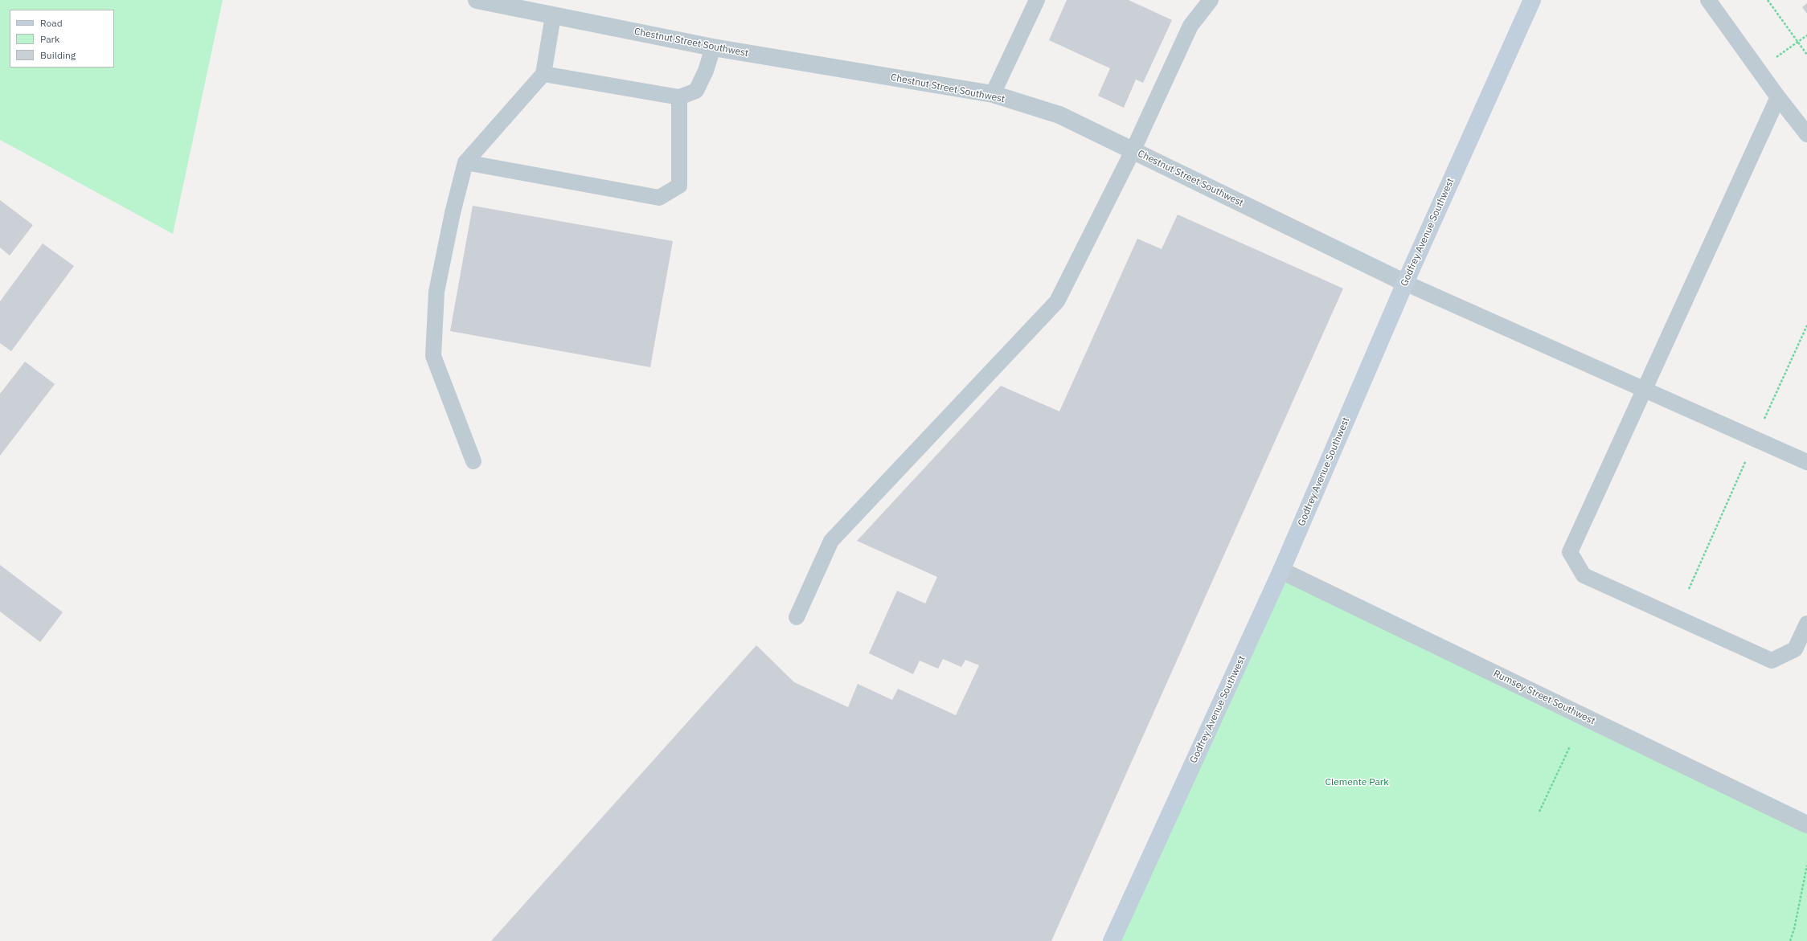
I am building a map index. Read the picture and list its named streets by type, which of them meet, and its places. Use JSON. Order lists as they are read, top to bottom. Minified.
{"streets":{"main road":["Godfrey Avenue Southwest"],"street":["Chestnut Street Southwest","Rumsey Street Southwest"]},"crossings":[["Chestnut Street Southwest","Godfrey Avenue Southwest"],["Godfrey Avenue Southwest","Rumsey Street Southwest"]],"parks":["Clemente Park"],"legend":["Road","Park","Building"]}
